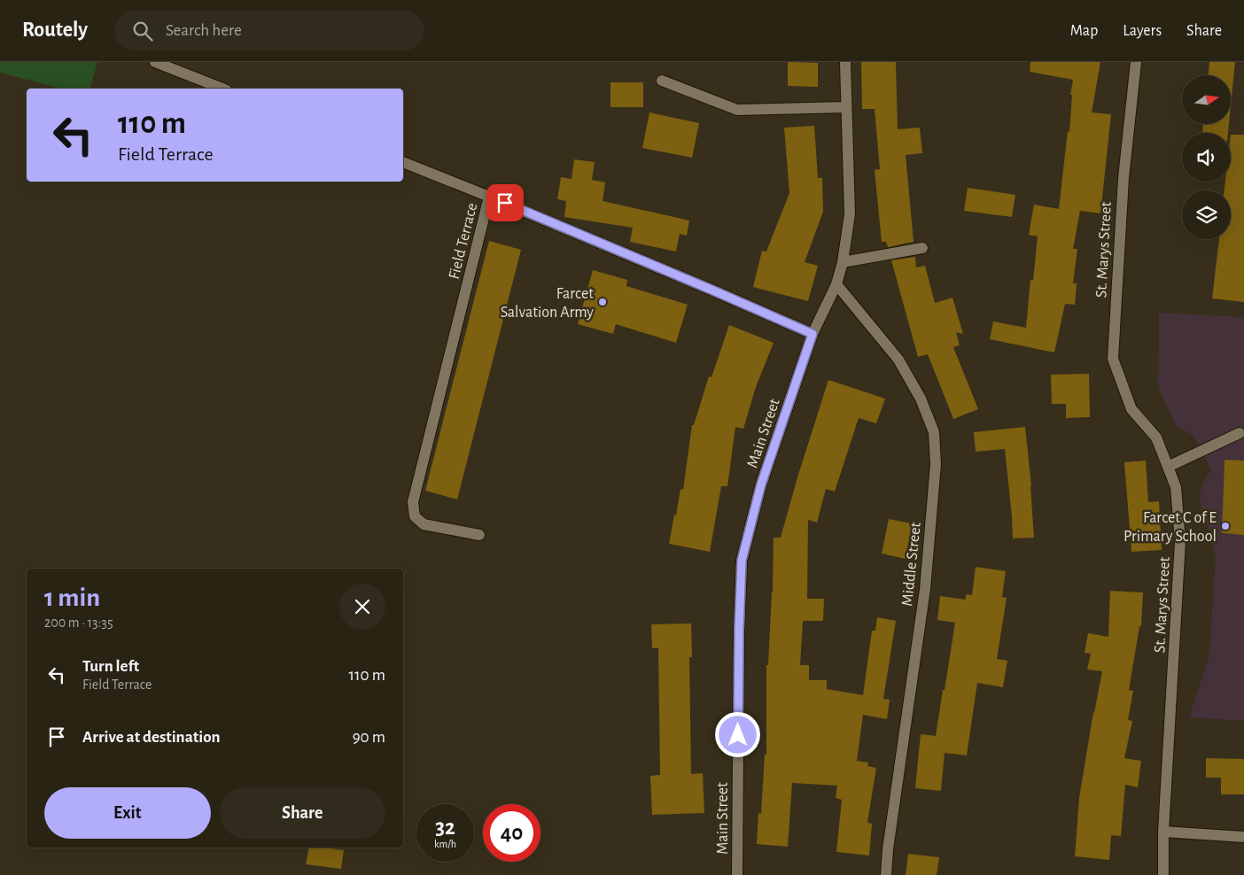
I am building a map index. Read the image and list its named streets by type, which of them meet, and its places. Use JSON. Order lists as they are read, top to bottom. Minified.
{"streets":{"street":["Field Terrace","St. Marys Street","Main Street","Middle Street"]},"crossings":[["Field Terrace","Main Street"],["Main Street","Middle Street"]],"places":["Farcet Salvation Army","Farcet C of E Primary School"],"north":"right","page":{"header":"Routely","search":"Search here","nav":["Map","Layers","Share"],"turn":["110 m","Field Terrace"],"heading":["1 min","200 m · 13:35"],"list":[{"name":"Turn left","note":"Field Terrace","value":"110 m"},{"name":"Arrive at destination","value":"90 m"}],"buttons":["Exit","Share"],"speed":"32 km/h","limit":"40"}}
